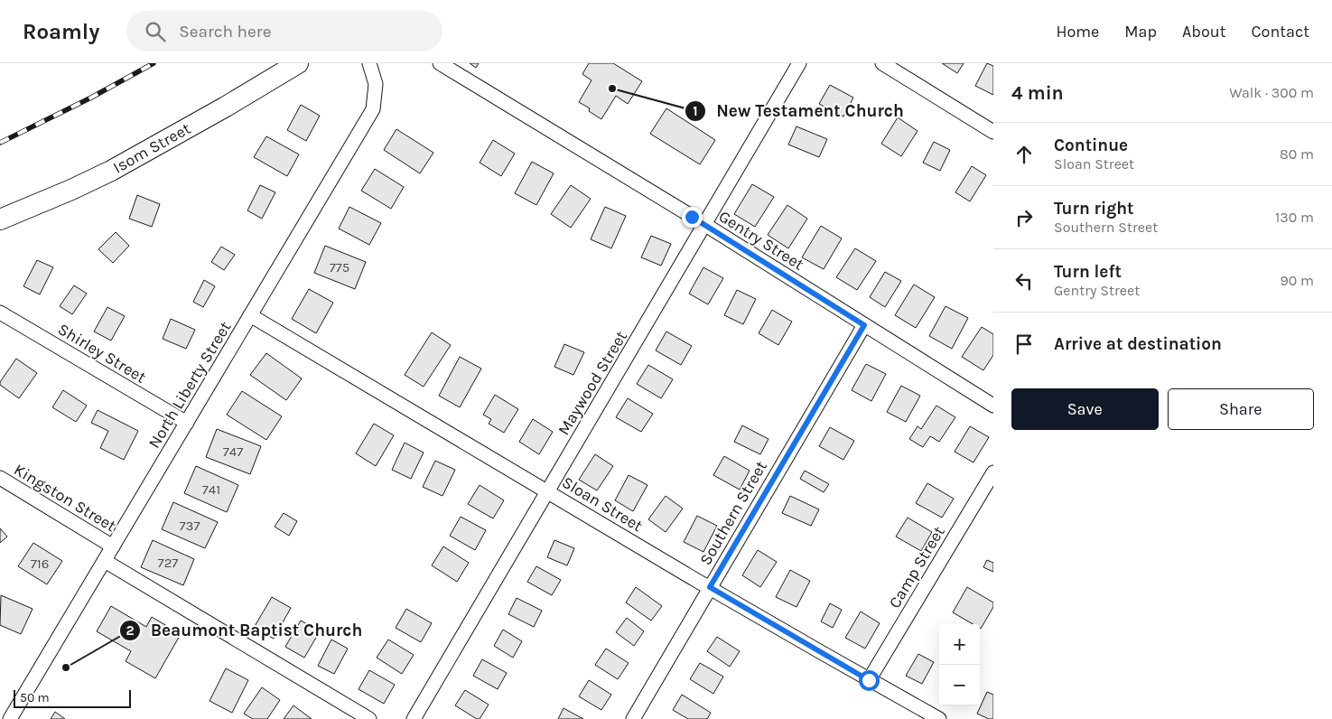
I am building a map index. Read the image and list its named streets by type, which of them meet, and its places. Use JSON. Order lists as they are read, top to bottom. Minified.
{"streets":{"main road":["Isom Street"],"street":["Gentry Street","Shirley Street","Maywood Street","North Liberty Street","Kingston Street","Sloan Street","Southern Street","Camp Street"]},"crossings":[["Gentry Street","Maywood Street"],["Gentry Street","Southern Street"],["Shirley Street","North Liberty Street"],["Maywood Street","Sloan Street"],["North Liberty Street","Kingston Street"],["North Liberty Street","Sloan Street"],["Sloan Street","Southern Street"],["Sloan Street","Camp Street"]],"places":["New Testament Church","Beaumont Baptist Church"],"house_numbers":["775","747","741","737","727","716"],"scale_bar":"50 m","page":{"header":"Roamly","search":"Search here","nav":["Home","Map","About","Contact"],"heading":["4 min","Walk · 300 m"],"list":[["Continue","Sloan Street","80 m"],["Turn right","Southern Street","130 m"],["Turn left","Gentry Street","90 m"],"Arrive at destination"],"buttons":["Save","Share"],"map_buttons":["+","−"],"scale":"50 m"}}
